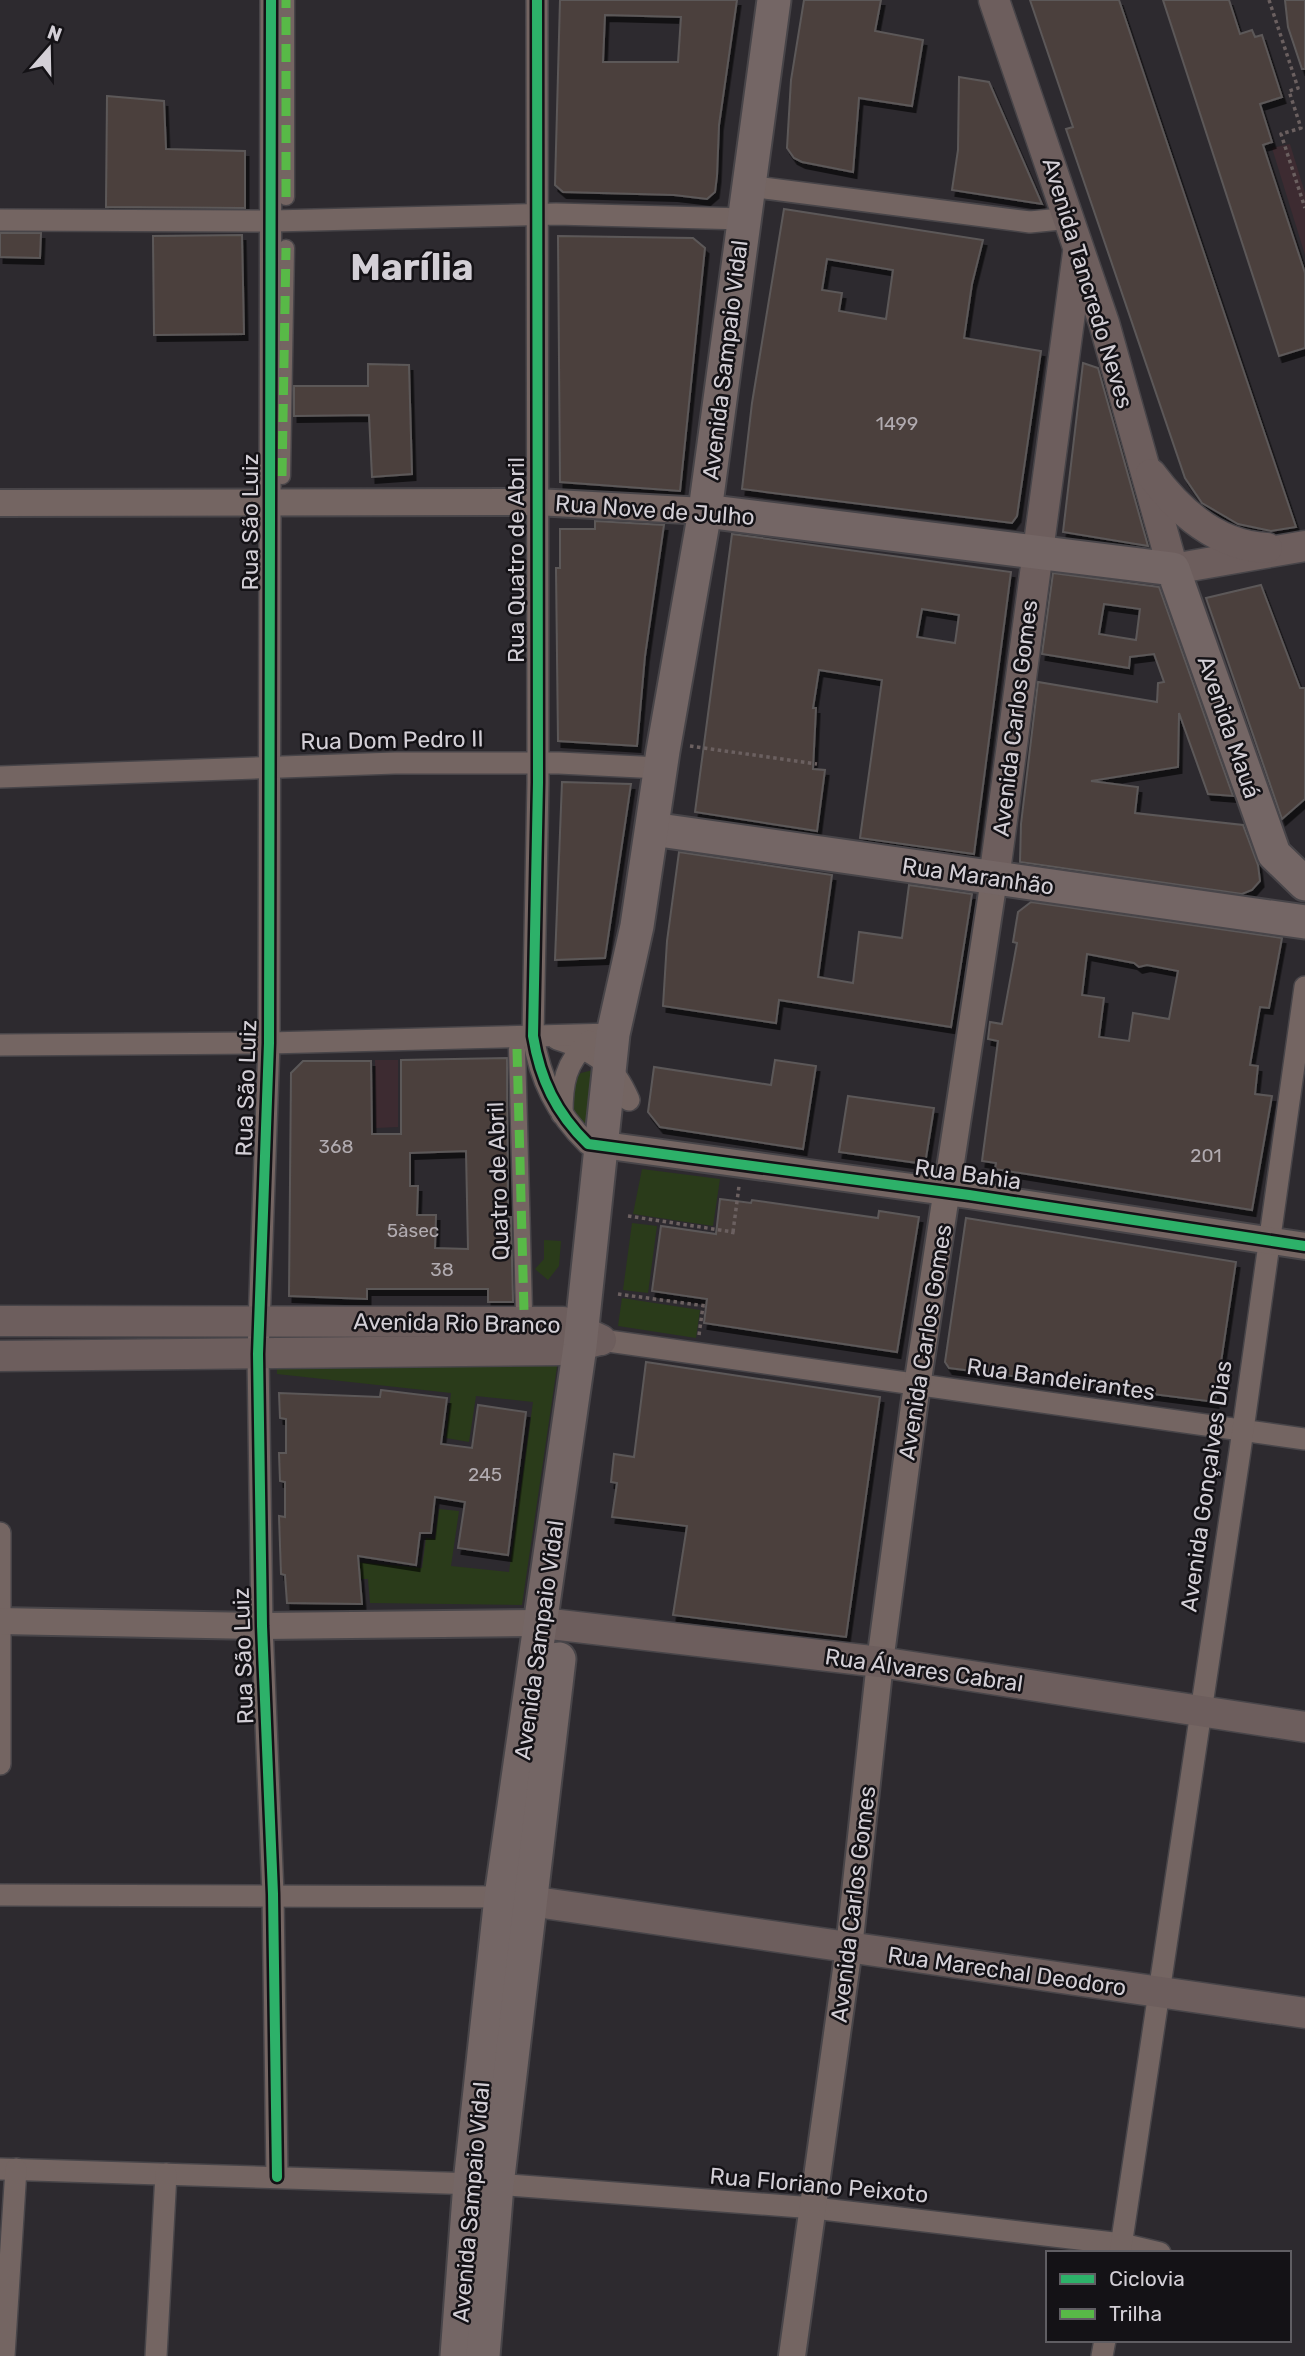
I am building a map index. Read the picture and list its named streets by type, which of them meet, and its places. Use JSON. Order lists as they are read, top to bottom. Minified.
{"streets":{"main road":["Avenida Tancredo Neves","Avenida Sampaio Vidal","Rua Nove de Julho","Avenida Carlos Gomes","Avenida Mauá","Rua Maranhão","Avenida Rio Branco","Rua Álvares Cabral","Rua Marechal Deodoro"],"street":["Rua São Luiz","Rua Quatro de Abril","Rua Dom Pedro II","Rua Bahia","Quatro de Abril","Rua Bandeirantes","Avenida Gonçalves Dias","Rua Floriano Peixoto"]},"crossings":[["Avenida Tancredo Neves","Rua Nove de Julho"],["Avenida Tancredo Neves","Avenida Carlos Gomes"],["Avenida Tancredo Neves","Avenida Mauá"],["Avenida Sampaio Vidal","Rua Nove de Julho"],["Avenida Sampaio Vidal","Rua Quatro de Abril"],["Avenida Sampaio Vidal","Rua Dom Pedro II"],["Avenida Sampaio Vidal","Rua Maranhão"],["Avenida Sampaio Vidal","Rua Bahia"],["Avenida Sampaio Vidal","Avenida Rio Branco"],["Avenida Sampaio Vidal","Rua Bandeirantes"],["Avenida Sampaio Vidal","Rua Álvares Cabral"],["Avenida Sampaio Vidal","Rua Marechal Deodoro"],["Avenida Sampaio Vidal","Rua Floriano Peixoto"],["Rua Nove de Julho","Rua São Luiz"],["Rua Nove de Julho","Rua Quatro de Abril"],["Rua Nove de Julho","Avenida Carlos Gomes"],["Rua Nove de Julho","Avenida Mauá"],["Rua São Luiz","Rua Dom Pedro II"],["Rua São Luiz","Avenida Rio Branco"],["Rua São Luiz","Rua Floriano Peixoto"],["Rua Quatro de Abril","Rua Dom Pedro II"],["Rua Quatro de Abril","Rua Bahia"],["Rua Quatro de Abril","Quatro de Abril"],["Avenida Carlos Gomes","Rua Maranhão"],["Avenida Carlos Gomes","Rua Bahia"],["Avenida Carlos Gomes","Rua Bandeirantes"],["Avenida Carlos Gomes","Rua Álvares Cabral"],["Avenida Carlos Gomes","Rua Marechal Deodoro"],["Avenida Carlos Gomes","Rua Floriano Peixoto"],["Rua Bahia","Avenida Gonçalves Dias"],["Avenida Rio Branco","Rua Bandeirantes"],["Rua Bandeirantes","Avenida Gonçalves Dias"],["Avenida Gonçalves Dias","Rua Álvares Cabral"],["Avenida Gonçalves Dias","Rua Marechal Deodoro"],["Avenida Gonçalves Dias","Rua Floriano Peixoto"]],"districts":["Marília"],"house_numbers":["1499","368","201","5àsec","38","245"],"legend":["Ciclovia","Trilha"],"north":"top"}
